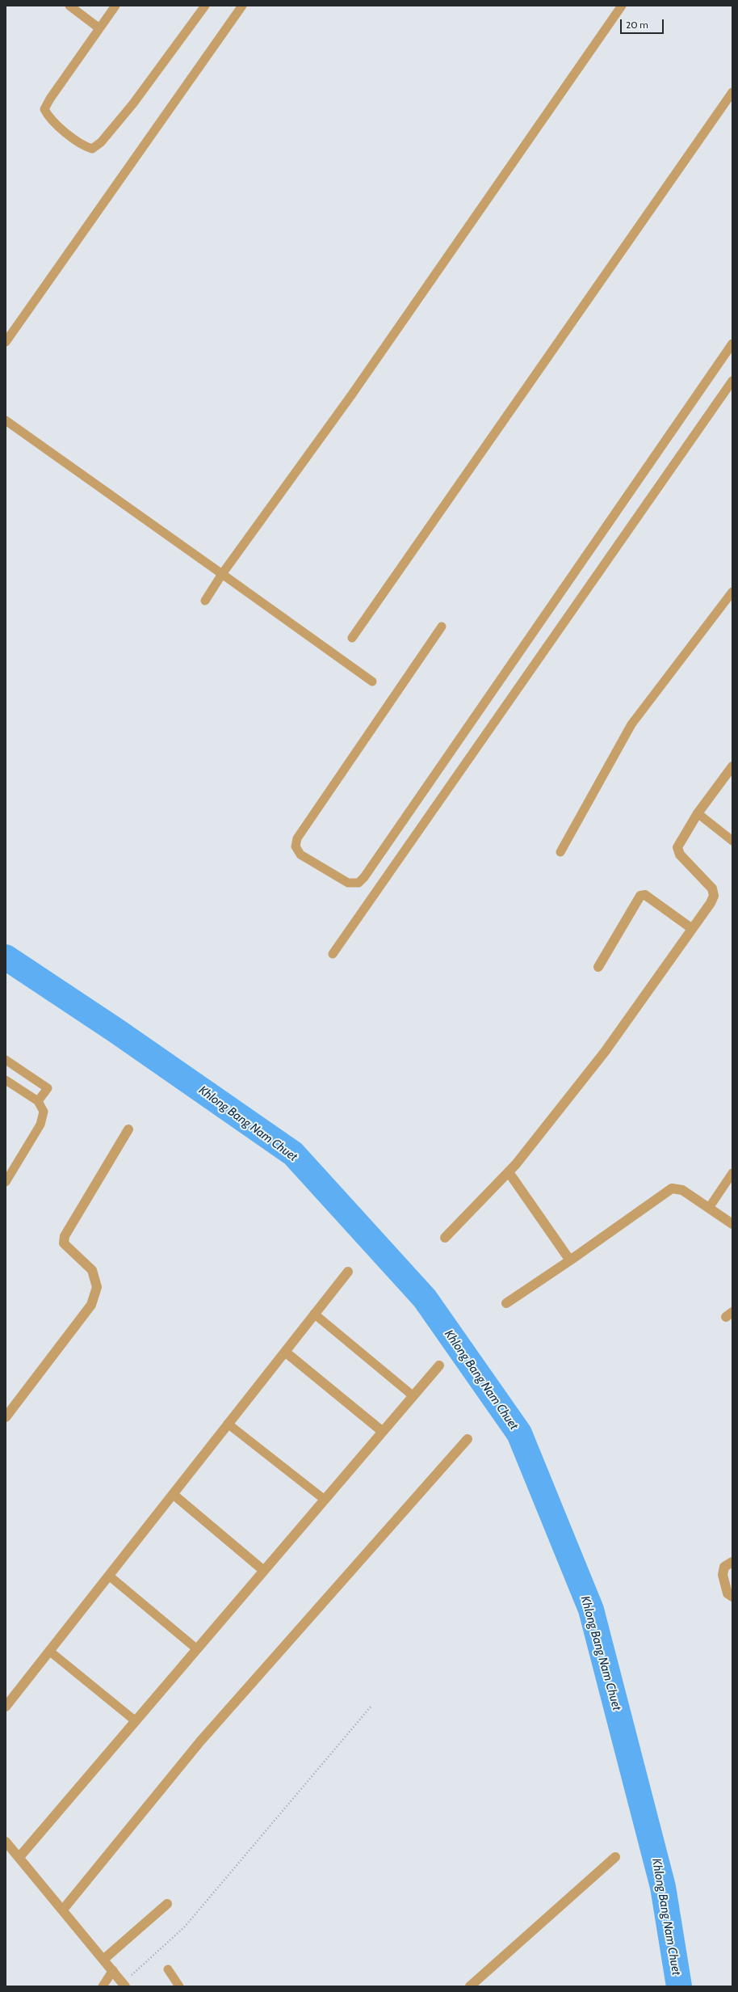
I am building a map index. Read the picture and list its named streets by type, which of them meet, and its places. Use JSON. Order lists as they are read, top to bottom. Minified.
{"water":["Khlong Bang Nam Chuet"],"scale_bar":"20 m"}
